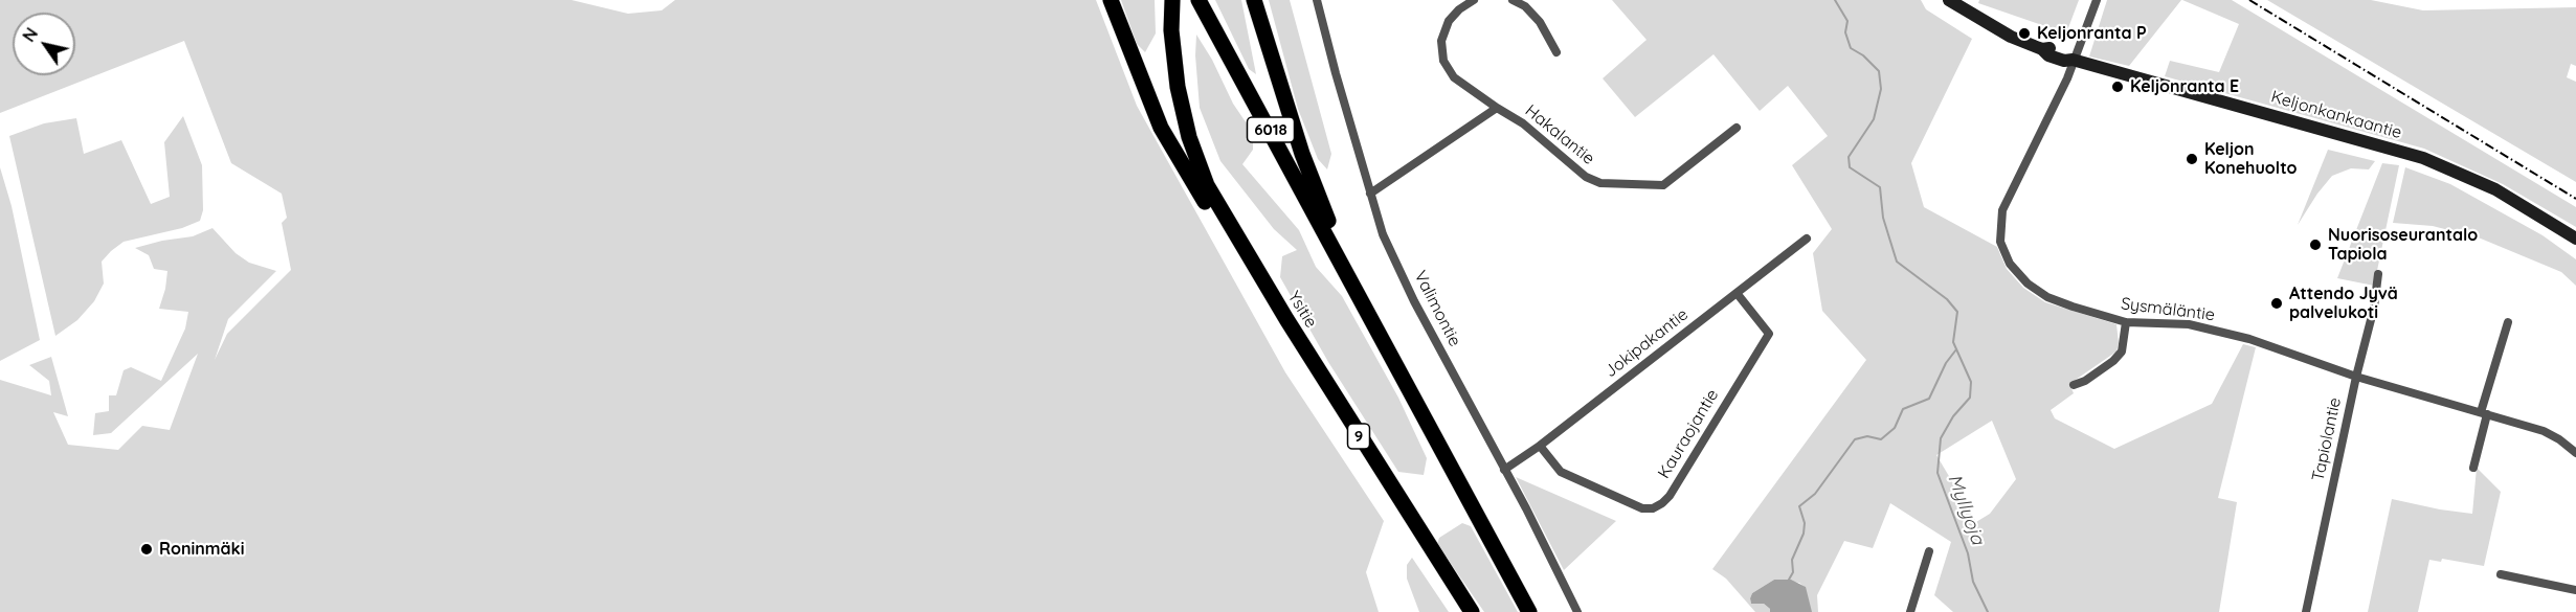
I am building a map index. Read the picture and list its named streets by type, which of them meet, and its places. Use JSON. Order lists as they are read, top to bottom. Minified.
{"streets":{"highway":["6018","Ysitie","9"],"main road":["Keljonkankaantie"],"street":["Hakalantie","Valimontie","Sysmäläntie","Jokipakantie","Kauraojantie","Tapiolantie"]},"crossings":[["Keljonkankaantie","Sysmäläntie"],["Hakalantie","Valimontie"],["Valimontie","Jokipakantie"],["Sysmäläntie","Tapiolantie"],["Jokipakantie","Kauraojantie"]],"water":["Myllyoja"],"places":["Keljonranta P","Keljonranta E","Keljon Konehuolto","Nuorisoseurantalo Tapiola","Attendo Jyvä palvelukoti","Roninmäki"],"north":"top left"}
